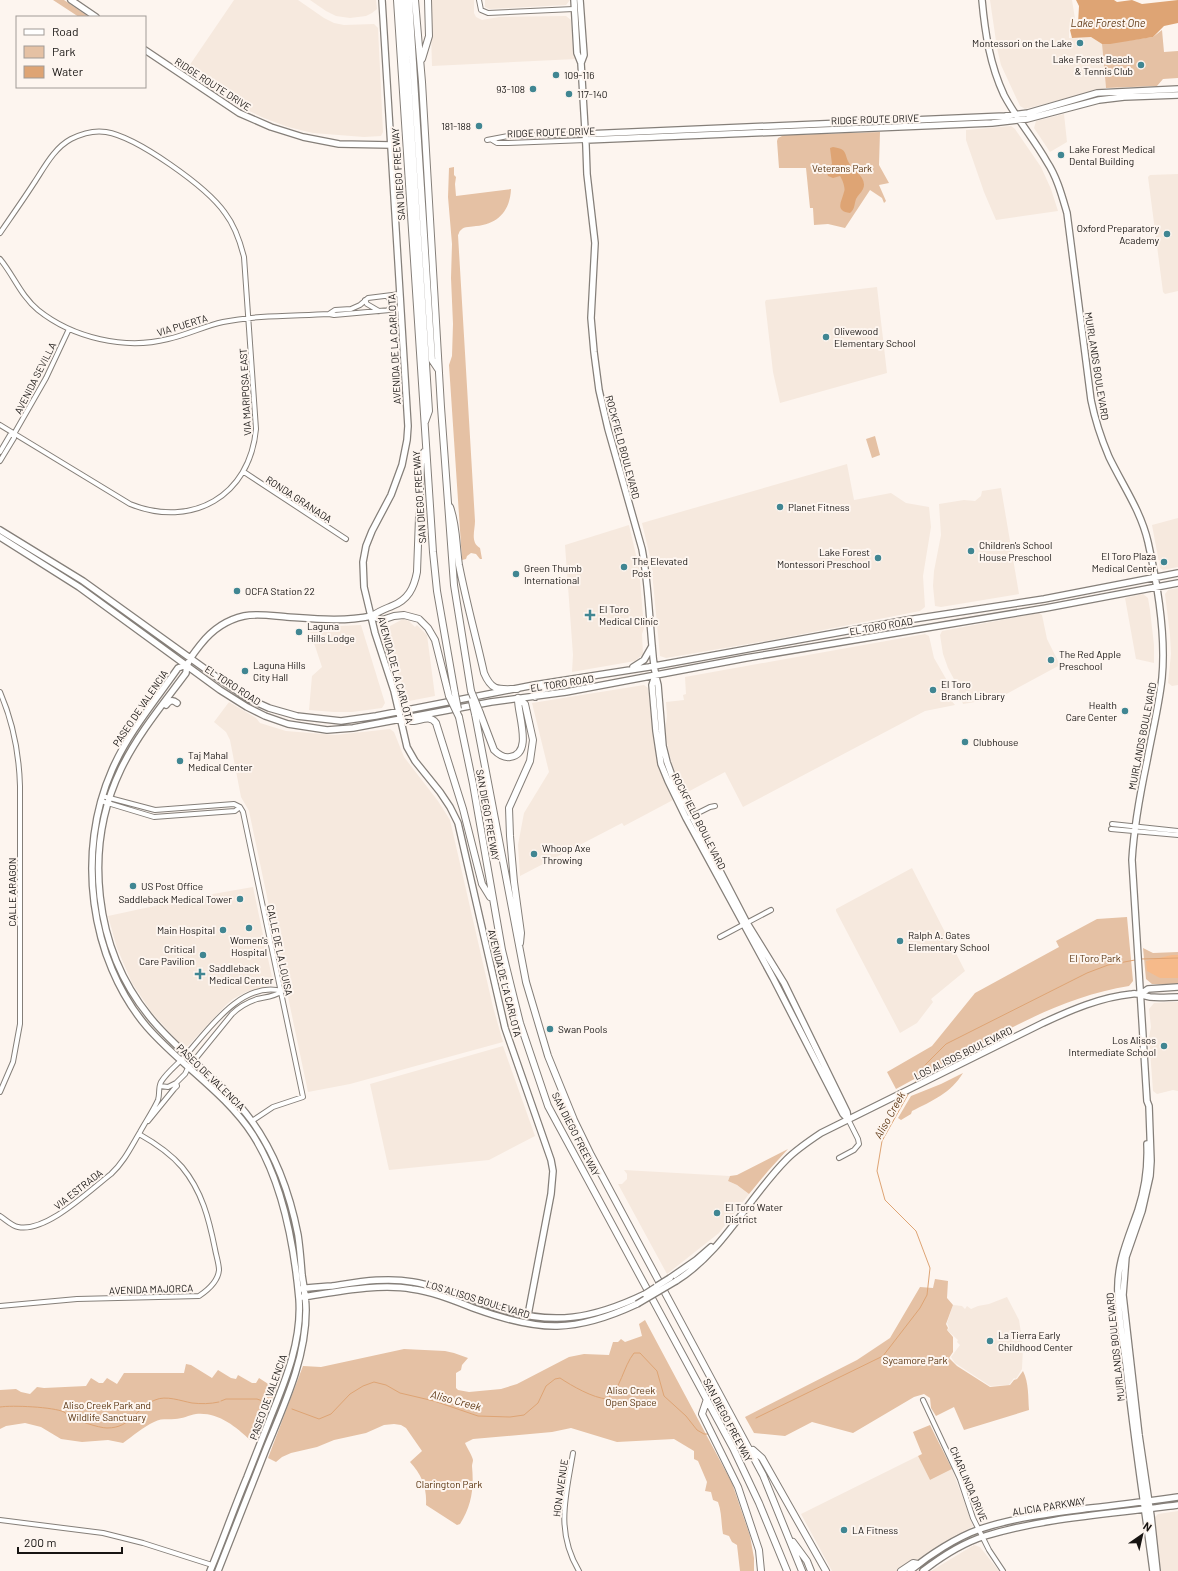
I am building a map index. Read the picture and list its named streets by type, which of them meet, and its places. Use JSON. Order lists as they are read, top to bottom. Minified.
{"streets":{"highway":["SAN DIEGO FREEWAY"],"main road":["RIDGE ROUTE DRIVE","AVENIDA DE LA CARLOTA","MUIRLANDS BOULEVARD","ROCKFIELD BOULEVARD","EL TORO ROAD","PASEO DE VALENCIA","LOS ALISOS BOULEVARD","ALICIA PARKWAY"],"street":["VIA PUERTA","AVENIDA SEVILLA","VIA MARIPOSA EAST","RONDA GRANADA","CALLE ARAGON","CALLE DE LA LOUISA","VIA ESTRADA","AVENIDA MAJORCA","CHARLINDA DRIVE","HON AVENUE"]},"crossings":[["RIDGE ROUTE DRIVE","AVENIDA DE LA CARLOTA"],["RIDGE ROUTE DRIVE","MUIRLANDS BOULEVARD"],["RIDGE ROUTE DRIVE","ROCKFIELD BOULEVARD"],["VIA PUERTA","AVENIDA DE LA CARLOTA"],["VIA PUERTA","AVENIDA SEVILLA"],["VIA PUERTA","VIA MARIPOSA EAST"],["AVENIDA DE LA CARLOTA","EL TORO ROAD"],["AVENIDA DE LA CARLOTA","PASEO DE VALENCIA"],["AVENIDA DE LA CARLOTA","LOS ALISOS BOULEVARD"],["MUIRLANDS BOULEVARD","EL TORO ROAD"],["MUIRLANDS BOULEVARD","LOS ALISOS BOULEVARD"],["MUIRLANDS BOULEVARD","ALICIA PARKWAY"],["AVENIDA SEVILLA","VIA MARIPOSA EAST"],["VIA MARIPOSA EAST","RONDA GRANADA"],["ROCKFIELD BOULEVARD","EL TORO ROAD"],["ROCKFIELD BOULEVARD","LOS ALISOS BOULEVARD"],["EL TORO ROAD","PASEO DE VALENCIA"],["PASEO DE VALENCIA","CALLE DE LA LOUISA"],["PASEO DE VALENCIA","LOS ALISOS BOULEVARD"],["PASEO DE VALENCIA","VIA ESTRADA"],["CALLE DE LA LOUISA","VIA ESTRADA"],["VIA ESTRADA","AVENIDA MAJORCA"],["CHARLINDA DRIVE","ALICIA PARKWAY"]],"water":["Lake Forest One","Aliso Creek"],"parks":["Veterans Park","El Toro Park","Sycamore Park","Aliso Creek Open Space","Aliso Creek Park and Wildlife Sanctuary","Clarington Park"],"places":{"other":["Montessori on the Lake","Lake Forest Beach & Tennis Club","109-116","93-108","117-140","181-188","Lake Forest Medical Dental Building","Oxford Preparatory Academy","Olivewood Elementary School","Planet Fitness","Children's School House Preschool","Lake Forest Montessori Preschool","El Toro Plaza Medical Center","The Elevated Post","Green Thumb International","OCFA Station 22","Laguna Hills Lodge","The Red Apple Preschool","Laguna Hills City Hall","El Toro Branch Library","Health Care Center","Clubhouse","Taj Mahal Medical Center","Whoop Axe Throwing","US Post Office","Saddleback Medical Tower","Women's Hospital","Main Hospital","Ralph A. Gates Elementary School","Critical Care Pavilion","Swan Pools","Los Alisos Intermediate School","El Toro Water District","La Tierra Early Childhood Center","LA Fitness"],"health":["El Toro Medical Clinic","Saddleback Medical Center"]},"legend":["Road","Park","Water"],"scale_bar":"200 m","north":"top right"}
